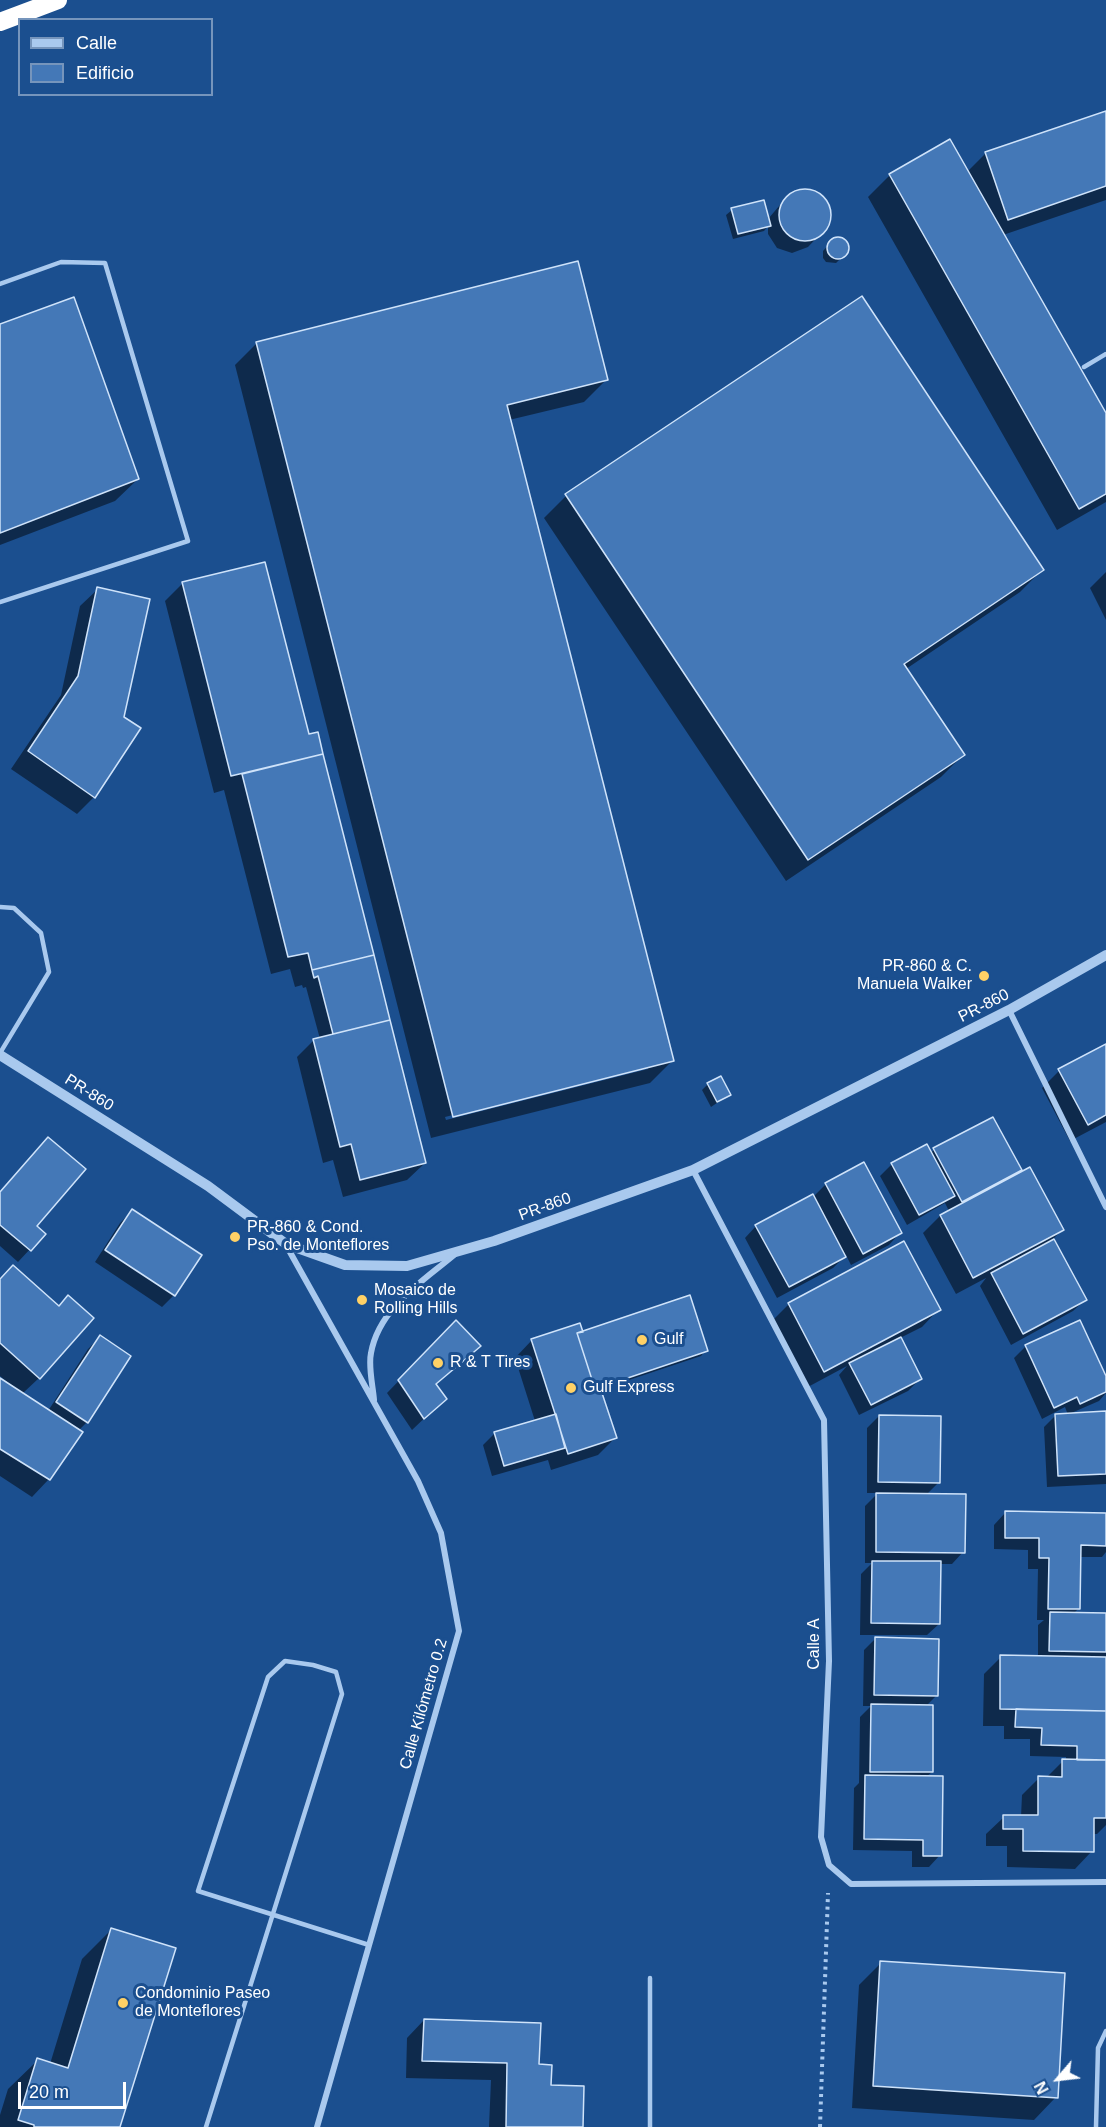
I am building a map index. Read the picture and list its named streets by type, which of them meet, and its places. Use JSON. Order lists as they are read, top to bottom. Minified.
{"streets":{"street":["PR-860","Calle A","Calle Kilómetro 0.2"]},"crossings":[["PR-860","Calle A"],["PR-860","Calle Kilómetro 0.2"]],"places":["PR-860 & C. Manuela Walker","PR-860 & Cond. Pso. de Monteflores","Mosaico de Rolling Hills","Gulf","R & T Tires","Gulf Express","Condominio Paseo de Monteflores"],"legend":["Calle","Edificio"],"scale_bar":"20 m","north":"bottom left"}
